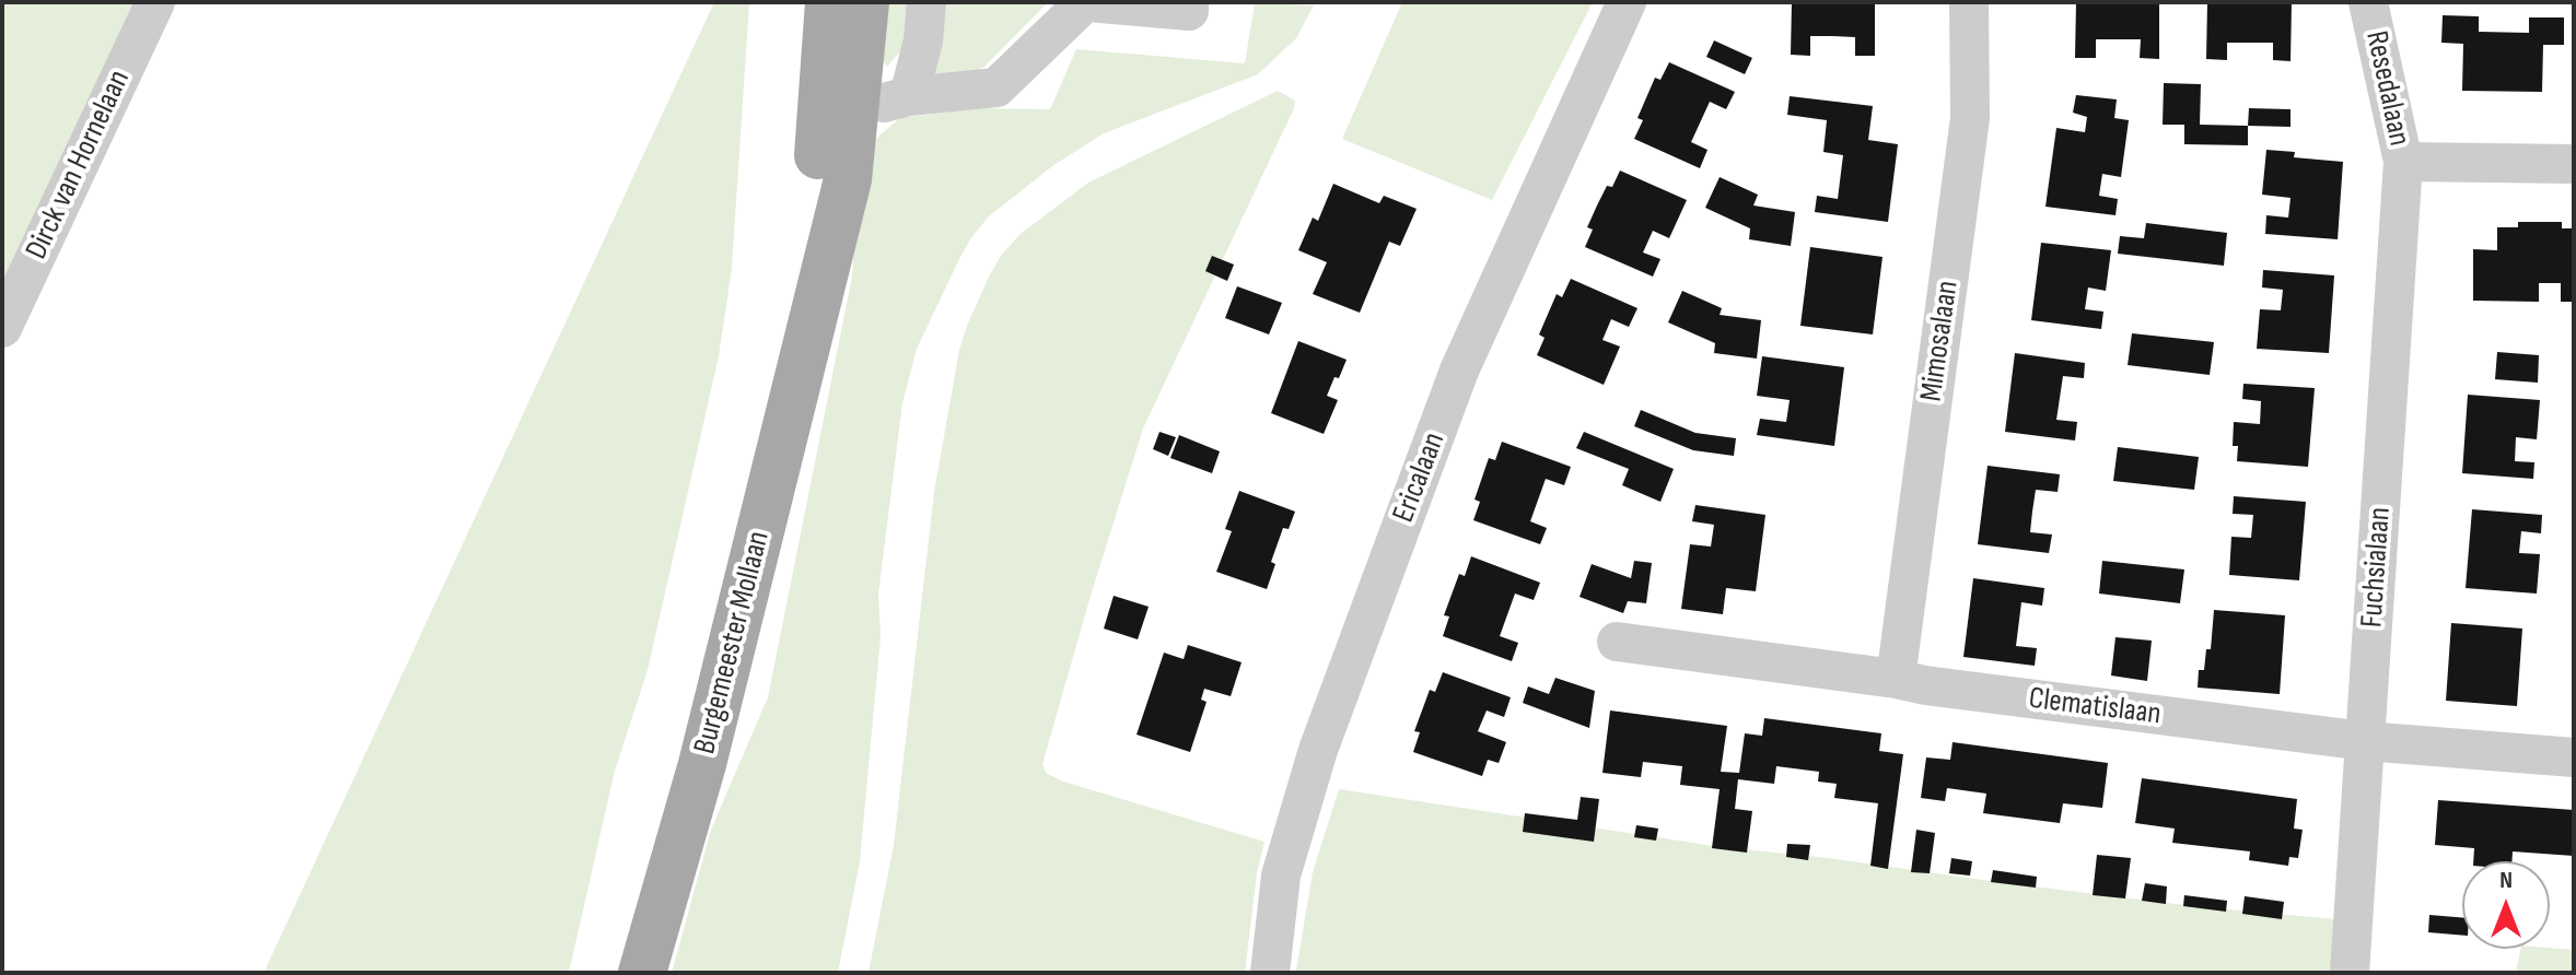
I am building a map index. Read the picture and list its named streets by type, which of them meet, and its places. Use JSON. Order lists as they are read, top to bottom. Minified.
{"streets":{"main road":["Burgemeester Mollaan"],"street":["Resedalaan","Dirck van Hornelaan","Mimosalaan","Ericalaan","Fuchsialaan","Clematislaan"]},"crossings":[["Resedalaan","Fuchsialaan"],["Mimosalaan","Clematislaan"],["Fuchsialaan","Clematislaan"]],"north":"top"}
